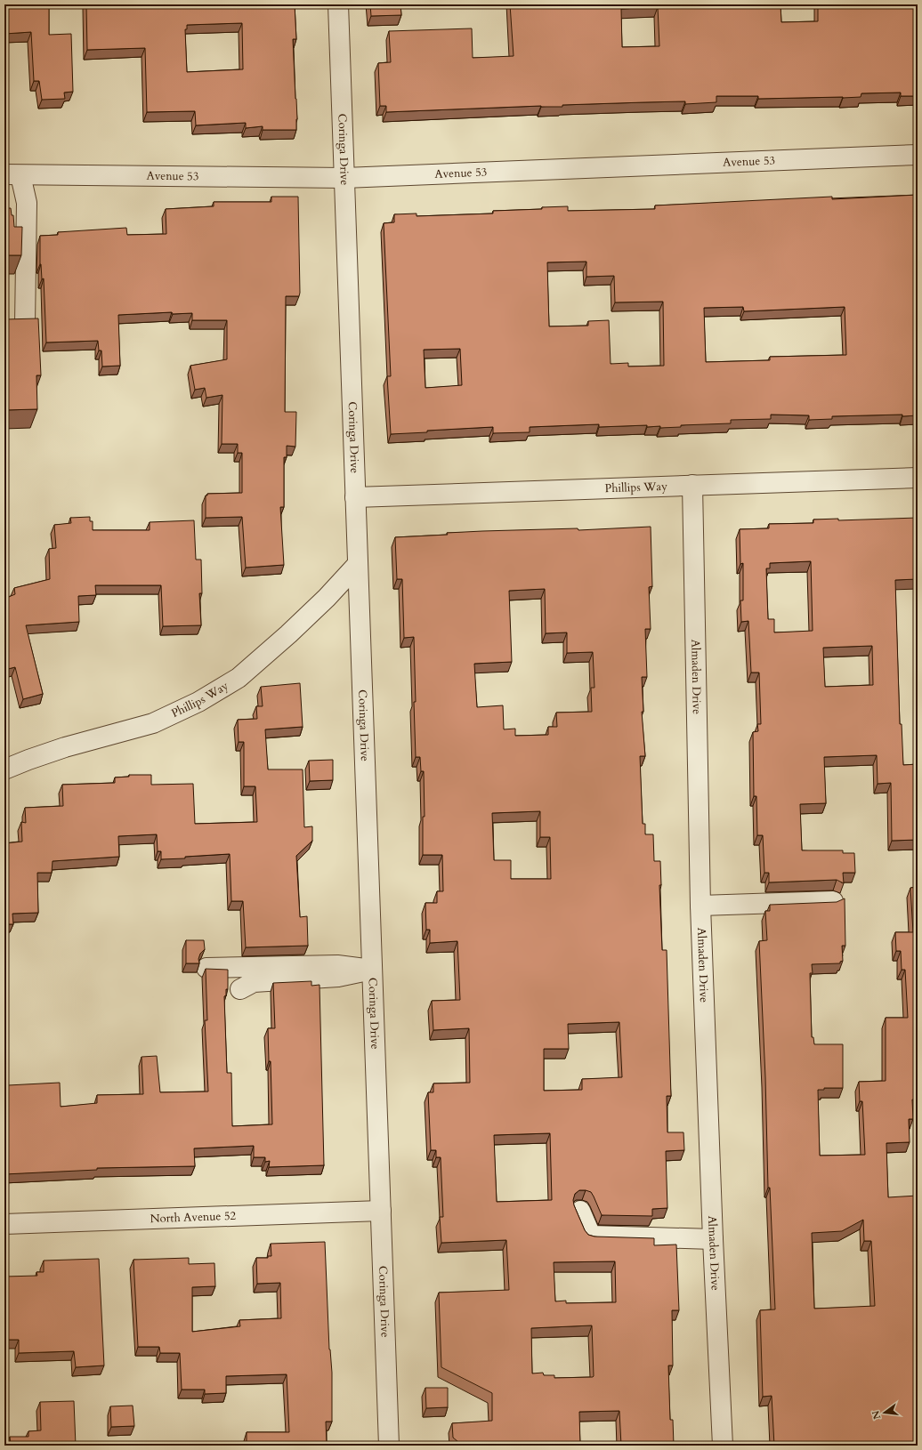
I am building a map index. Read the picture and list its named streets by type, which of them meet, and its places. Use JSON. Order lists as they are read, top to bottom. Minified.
{"streets":{"street":["Coringa Drive","Avenue 53","Phillips Way","Almaden Drive","North Avenue 52"]},"crossings":[["Coringa Drive","Avenue 53"],["Coringa Drive","Phillips Way"],["Coringa Drive","North Avenue 52"],["Phillips Way","Almaden Drive"]],"north":"left"}
